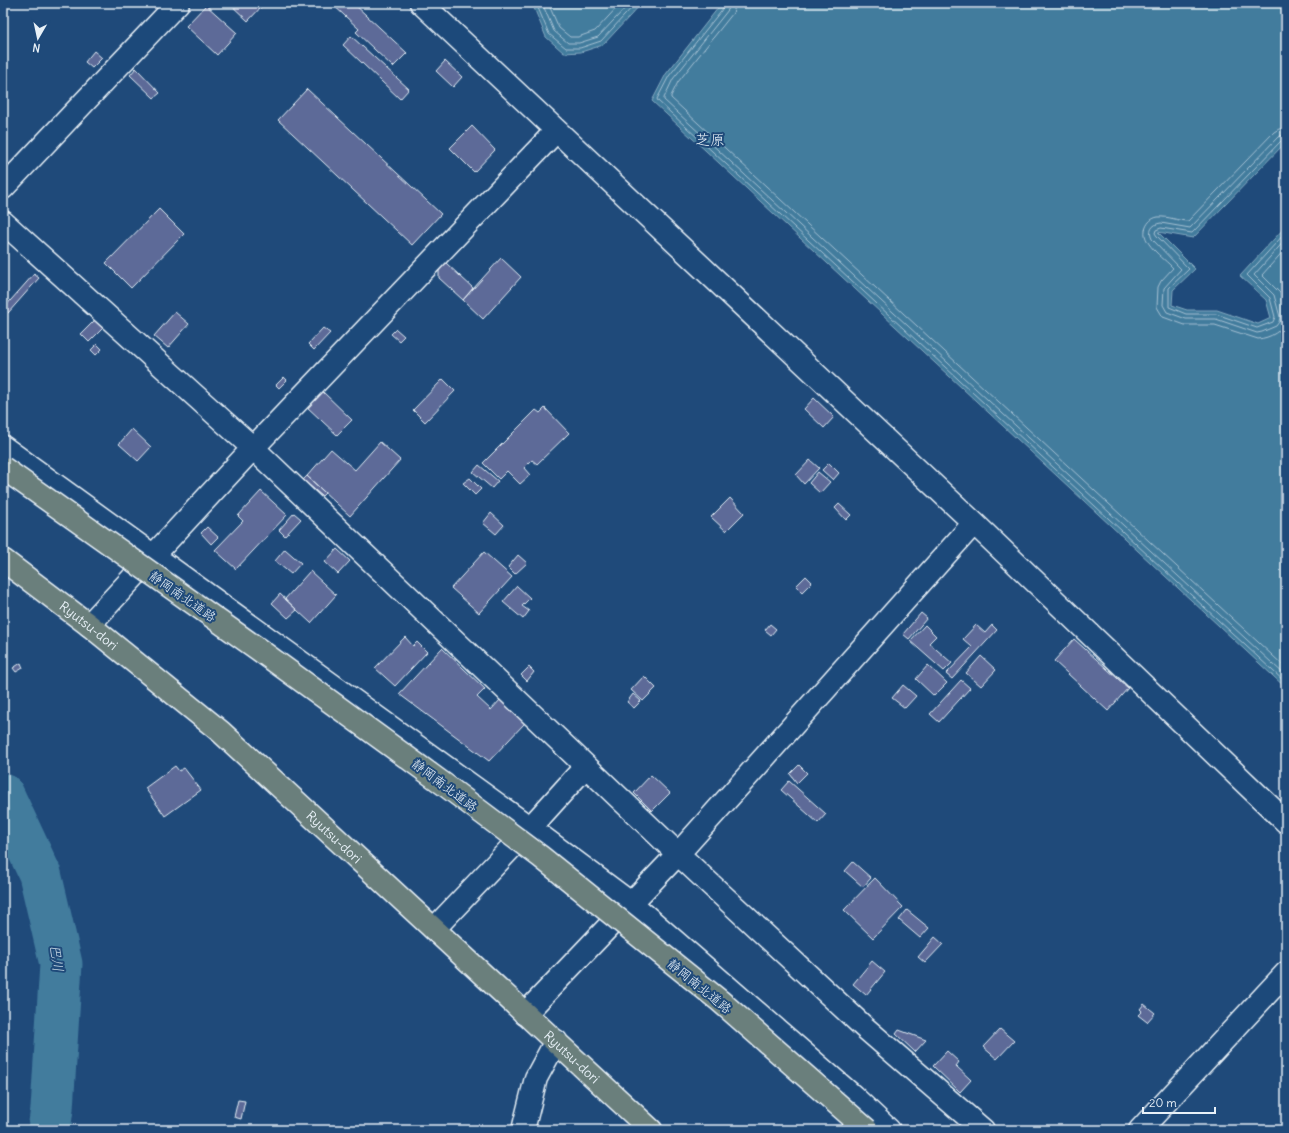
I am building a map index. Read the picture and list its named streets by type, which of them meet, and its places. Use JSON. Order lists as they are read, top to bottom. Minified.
{"streets":{"main road":["静岡南北道路","Ryutsu-dori"]},"districts":["芝原"],"water":["巴川"],"scale_bar":"20 m","north":"bottom"}
